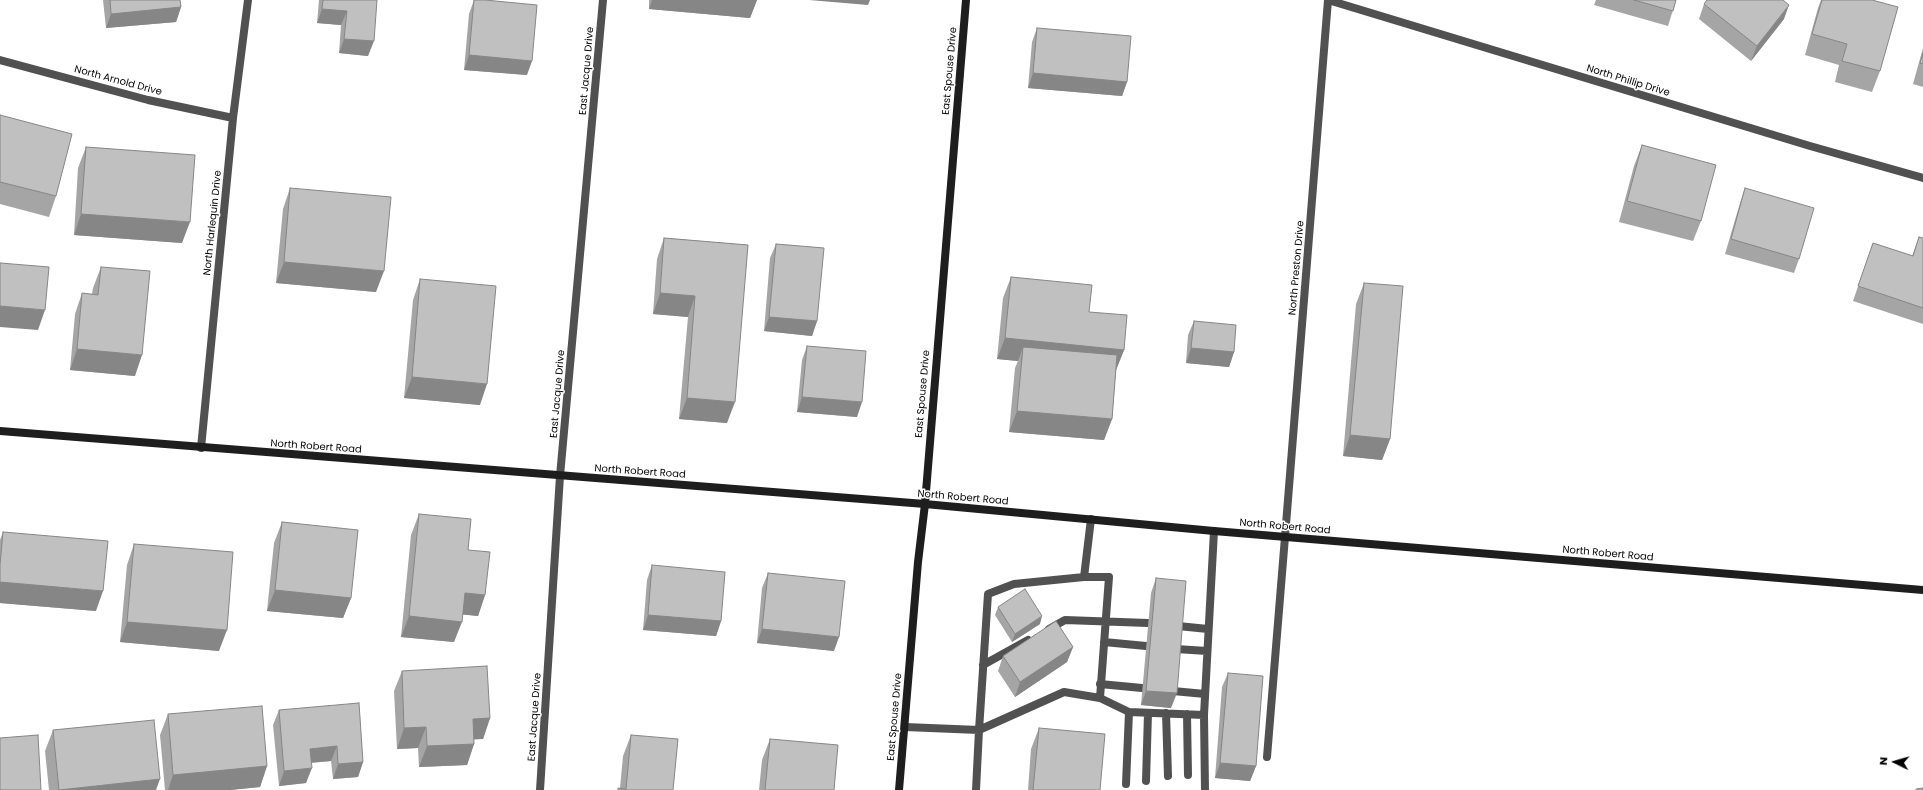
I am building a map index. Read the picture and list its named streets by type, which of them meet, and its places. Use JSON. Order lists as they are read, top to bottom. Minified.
{"streets":{"main road":["East Spouse Drive","North Robert Road"],"street":["East Jacque Drive","North Arnold Drive","North Phillip Drive","North Harlequin Drive","North Preston Drive"]},"crossings":[["East Jacque Drive","North Robert Road"],["East Spouse Drive","North Robert Road"],["North Arnold Drive","North Harlequin Drive"],["North Phillip Drive","North Preston Drive"],["North Harlequin Drive","North Robert Road"],["North Preston Drive","North Robert Road"]],"north":"left"}
